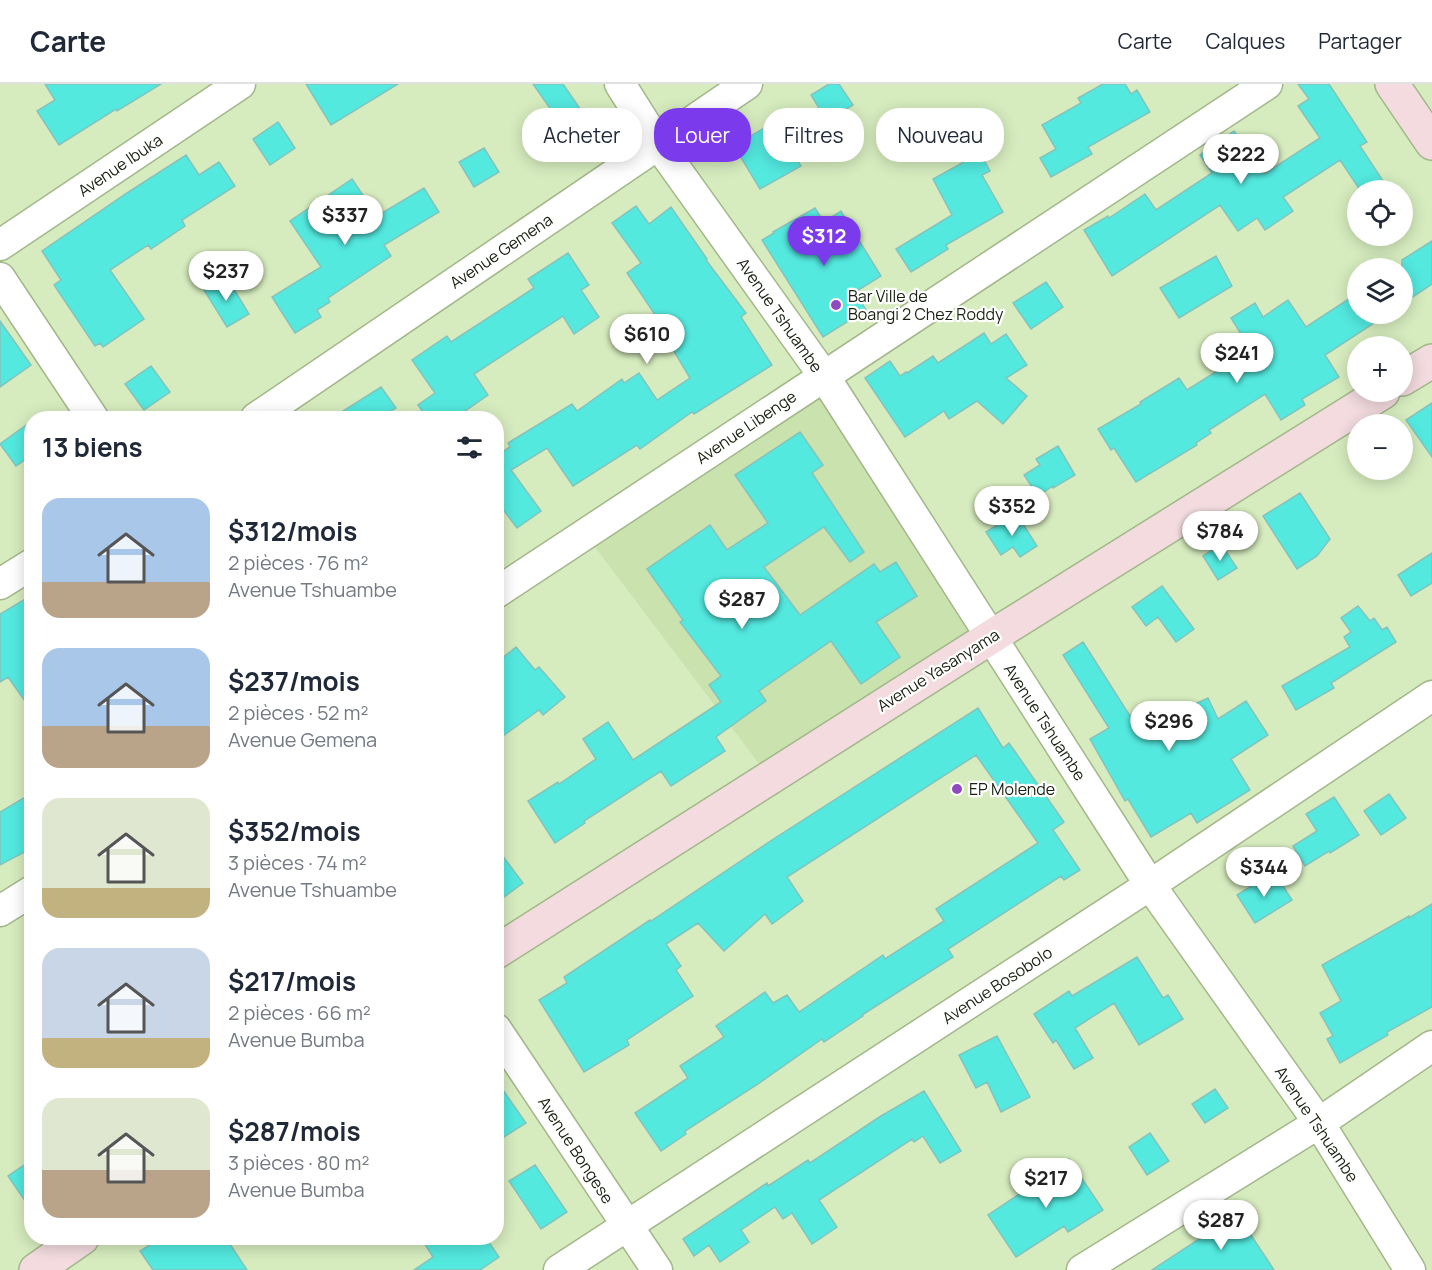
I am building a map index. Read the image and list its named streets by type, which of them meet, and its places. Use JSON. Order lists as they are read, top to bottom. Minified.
{"streets":{"street":["Avenue Ibuka","Avenue Gemena","Avenue Tshuambe","Avenue Libenge","Avenue Yasanyama","Avenue Bosobolo","Avenue Bongese"]},"crossings":[["Avenue Tshuambe","Avenue Libenge"],["Avenue Tshuambe","Avenue Yasanyama"],["Avenue Tshuambe","Avenue Bosobolo"],["Avenue Bosobolo","Avenue Bongese"]],"places":["Bar Ville de Boangi 2 Chez Roddy","EP Molende"],"page":{"header":"Carte","nav":["Carte","Calques","Partager"],"chip":["Acheter","Louer","Filtres","Nouveau"],"price":["$222","$337","$312","$237","$610","$241","$352","$784","$287","$296","$344","$217","$287"],"map_buttons":["+","−"],"heading":"13 biens","list":[{"name":"$312/mois","note":"2 pièces · 76 m² · Avenue Tshuambe"},{"name":"$237/mois","note":"2 pièces · 52 m² · Avenue Gemena"},{"name":"$352/mois","note":"3 pièces · 74 m² · Avenue Tshuambe"},{"name":"$217/mois","note":"2 pièces · 66 m² · Avenue Bumba"},{"name":"$287/mois","note":"3 pièces · 80 m² · Avenue Bumba"}]}}
